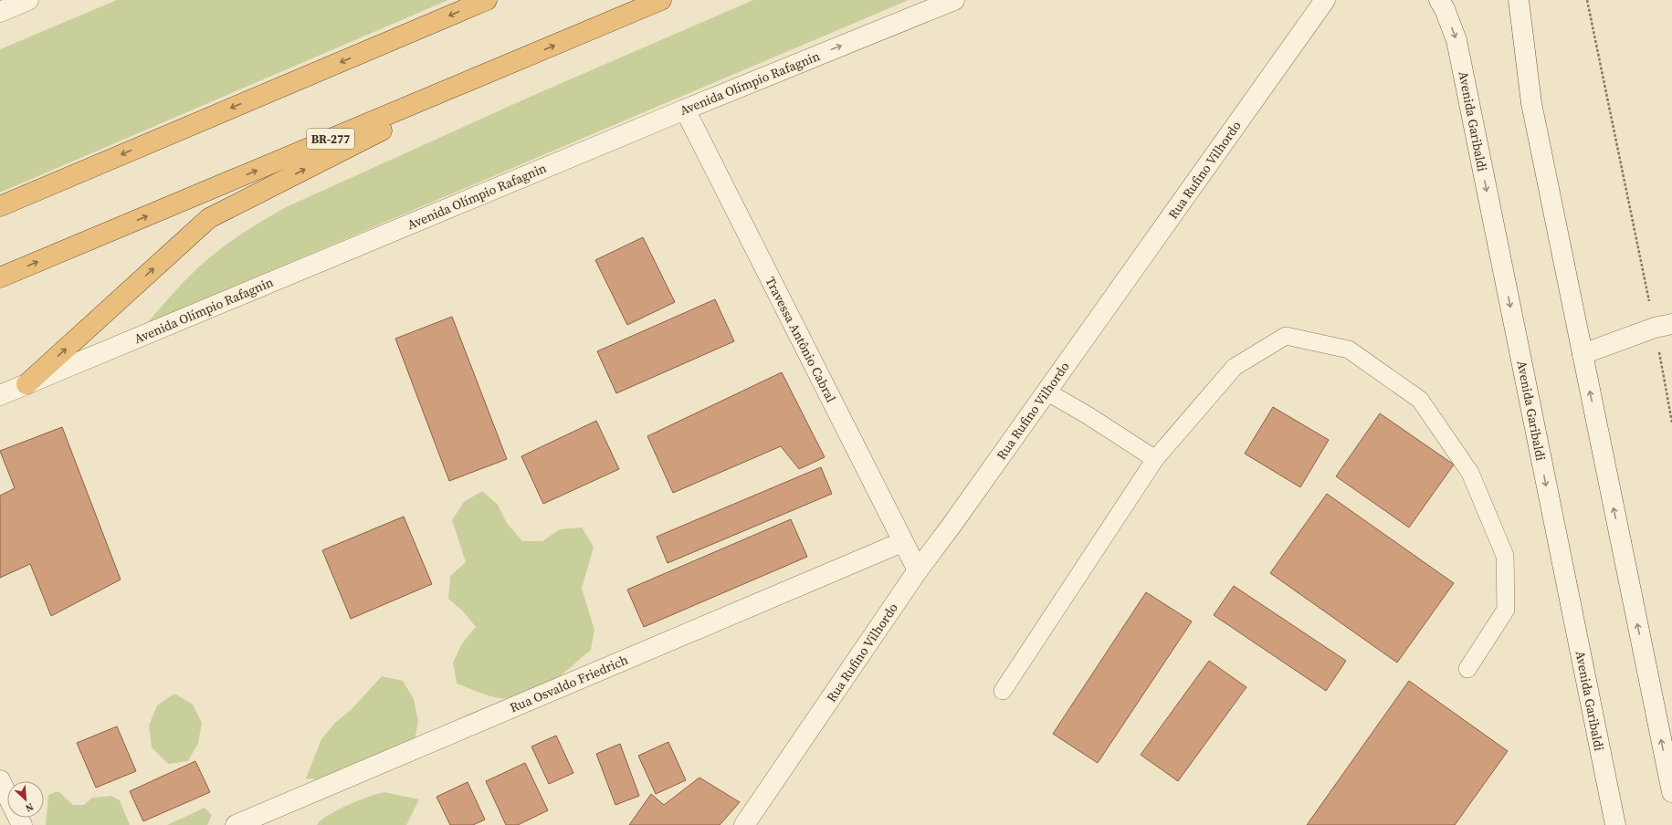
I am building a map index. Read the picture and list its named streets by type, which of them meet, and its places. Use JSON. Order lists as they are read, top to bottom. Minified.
{"streets":{"highway":["BR-277"],"street":["Avenida Olímpio Rafagnin","Avenida Garibaldi","Rua Rufino Vilhordo","Travessa Antônio Cabral","Rua Osvaldo Friedrich"]},"crossings":[["Avenida Olímpio Rafagnin","Travessa Antônio Cabral"],["Rua Rufino Vilhordo","Travessa Antônio Cabral"],["Travessa Antônio Cabral","Rua Osvaldo Friedrich"]],"north":"bottom right"}
